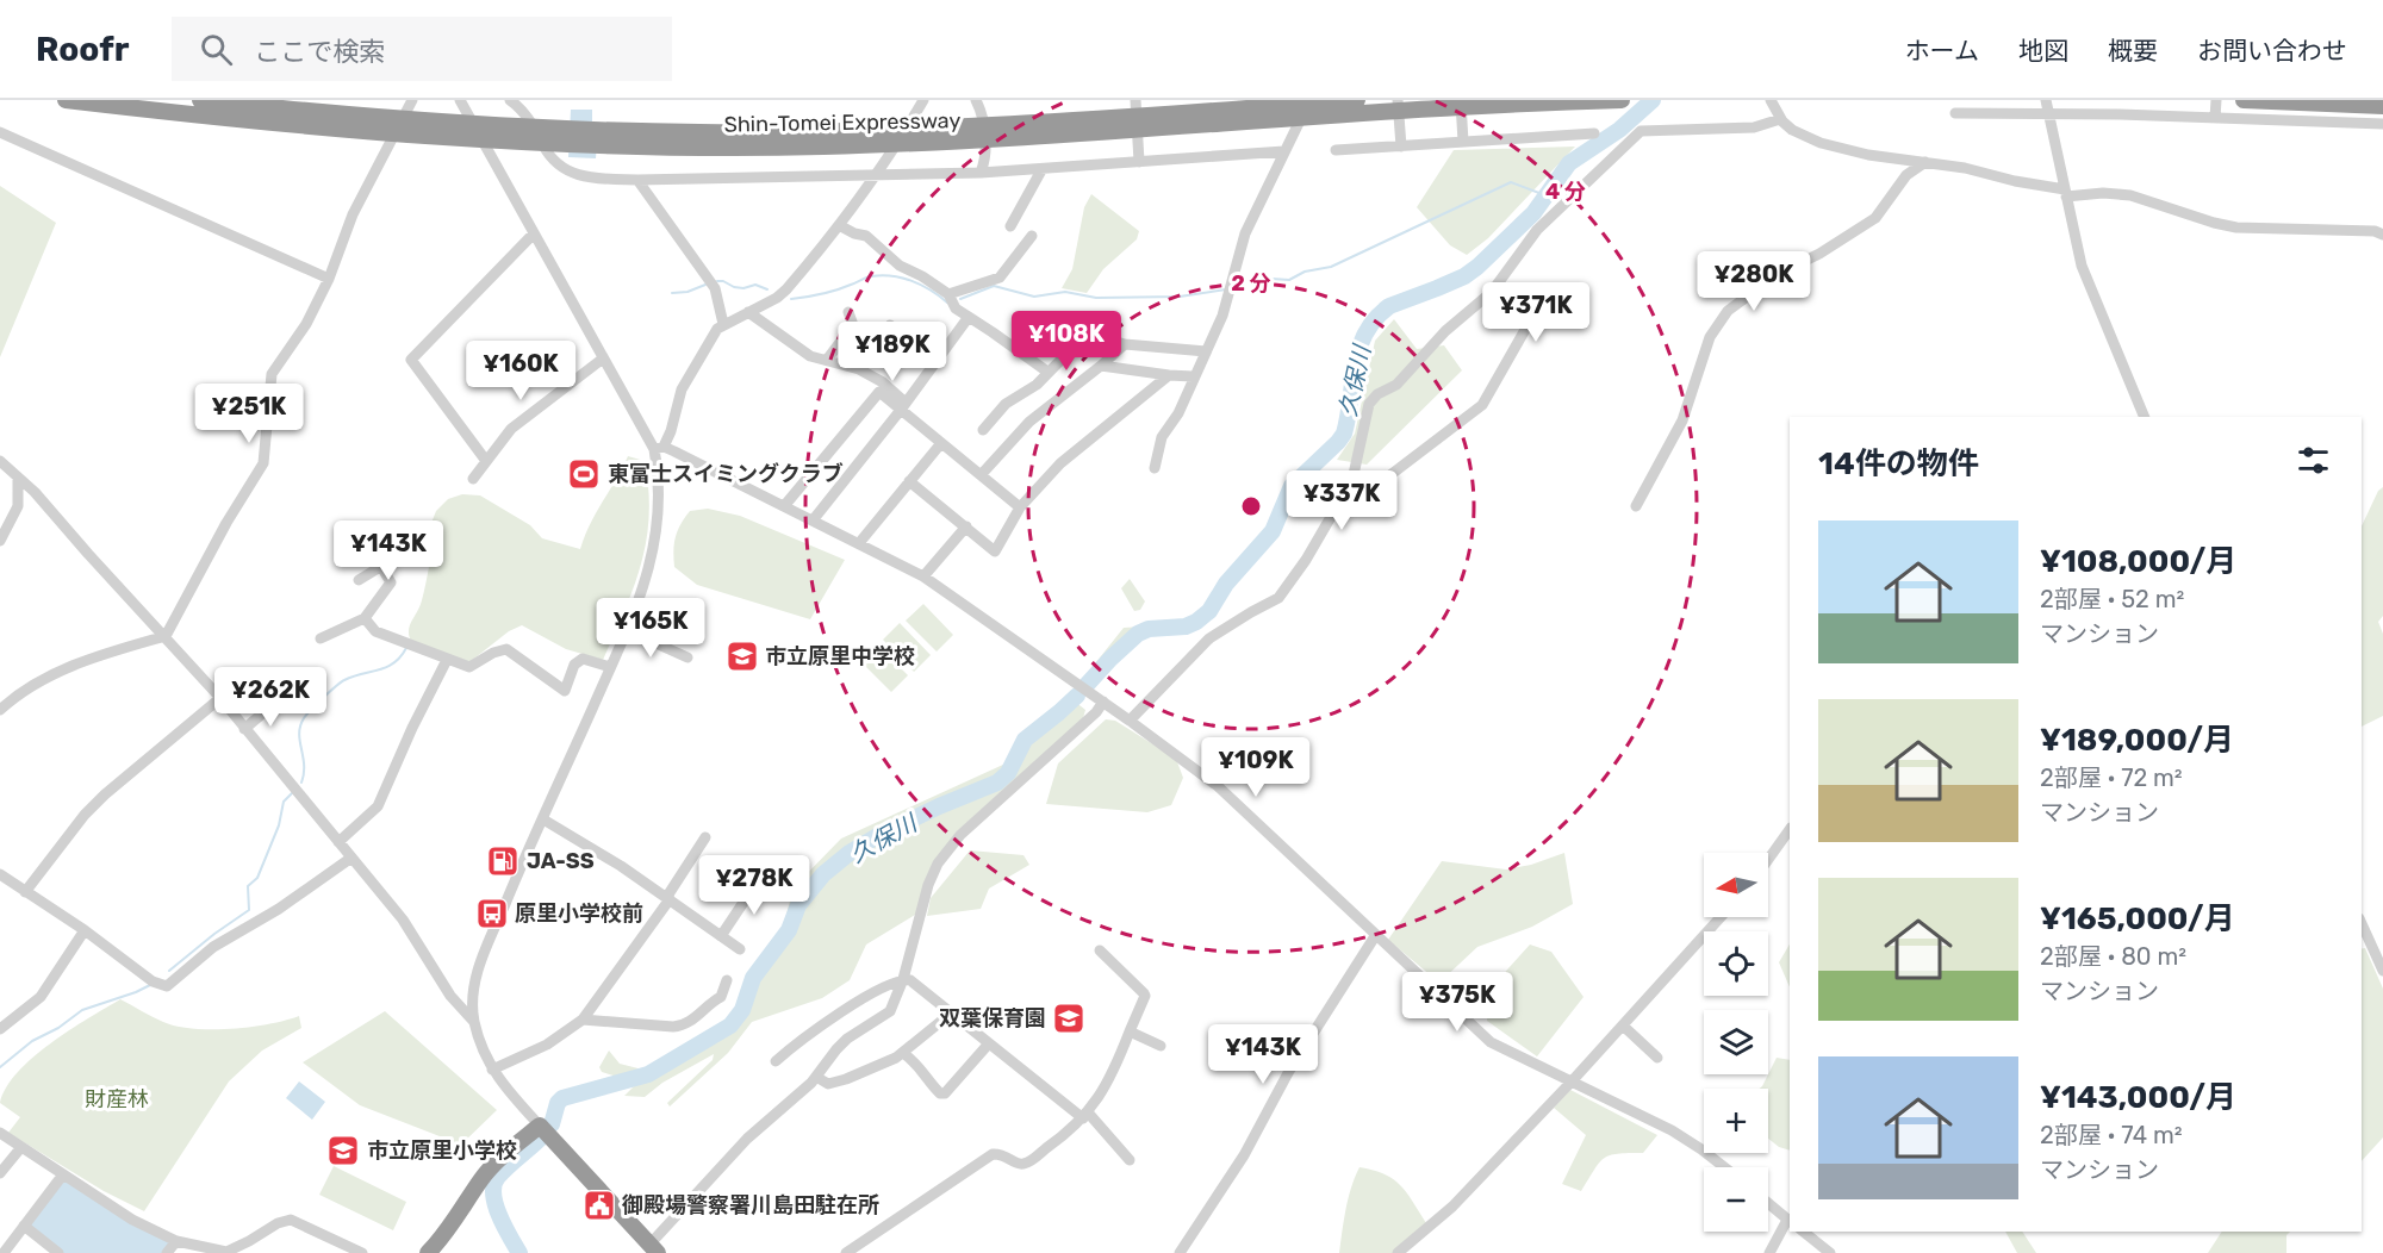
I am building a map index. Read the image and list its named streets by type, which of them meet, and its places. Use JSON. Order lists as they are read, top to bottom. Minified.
{"streets":{"highway":["Shin-Tomei Expressway"]},"water":["久保川"],"parks":["財産林"],"places":{"sports":["東富士スイミングクラブ"],"school or university":["市立原里中学校","双葉保育園","市立原里小学校"],"fuel station":["JA-SS"],"bus stop":["原里小学校前"],"public building":["御殿場警察署川島田駐在所"]},"north":"left","page":{"header":"Roofr","search":"ここで検索","nav":["ホーム","地図","概要","お問い合わせ"],"price":["¥280K","¥371K","¥108K","¥189K","¥160K","¥251K","¥337K","¥143K","¥165K","¥262K","¥109K","¥278K","¥375K","¥143K"],"heading":"14件の物件","list":[{"name":"¥108,000/月","note":"2部屋 · 52 m² · マンション"},{"name":"¥189,000/月","note":"2部屋 · 72 m² · マンション"},{"name":"¥165,000/月","note":"2部屋 · 80 m² · マンション"},{"name":"¥143,000/月","note":"2部屋 · 74 m² · マンション"}],"map_buttons":["+","−"]},"rings":["4 分","2 分"]}
